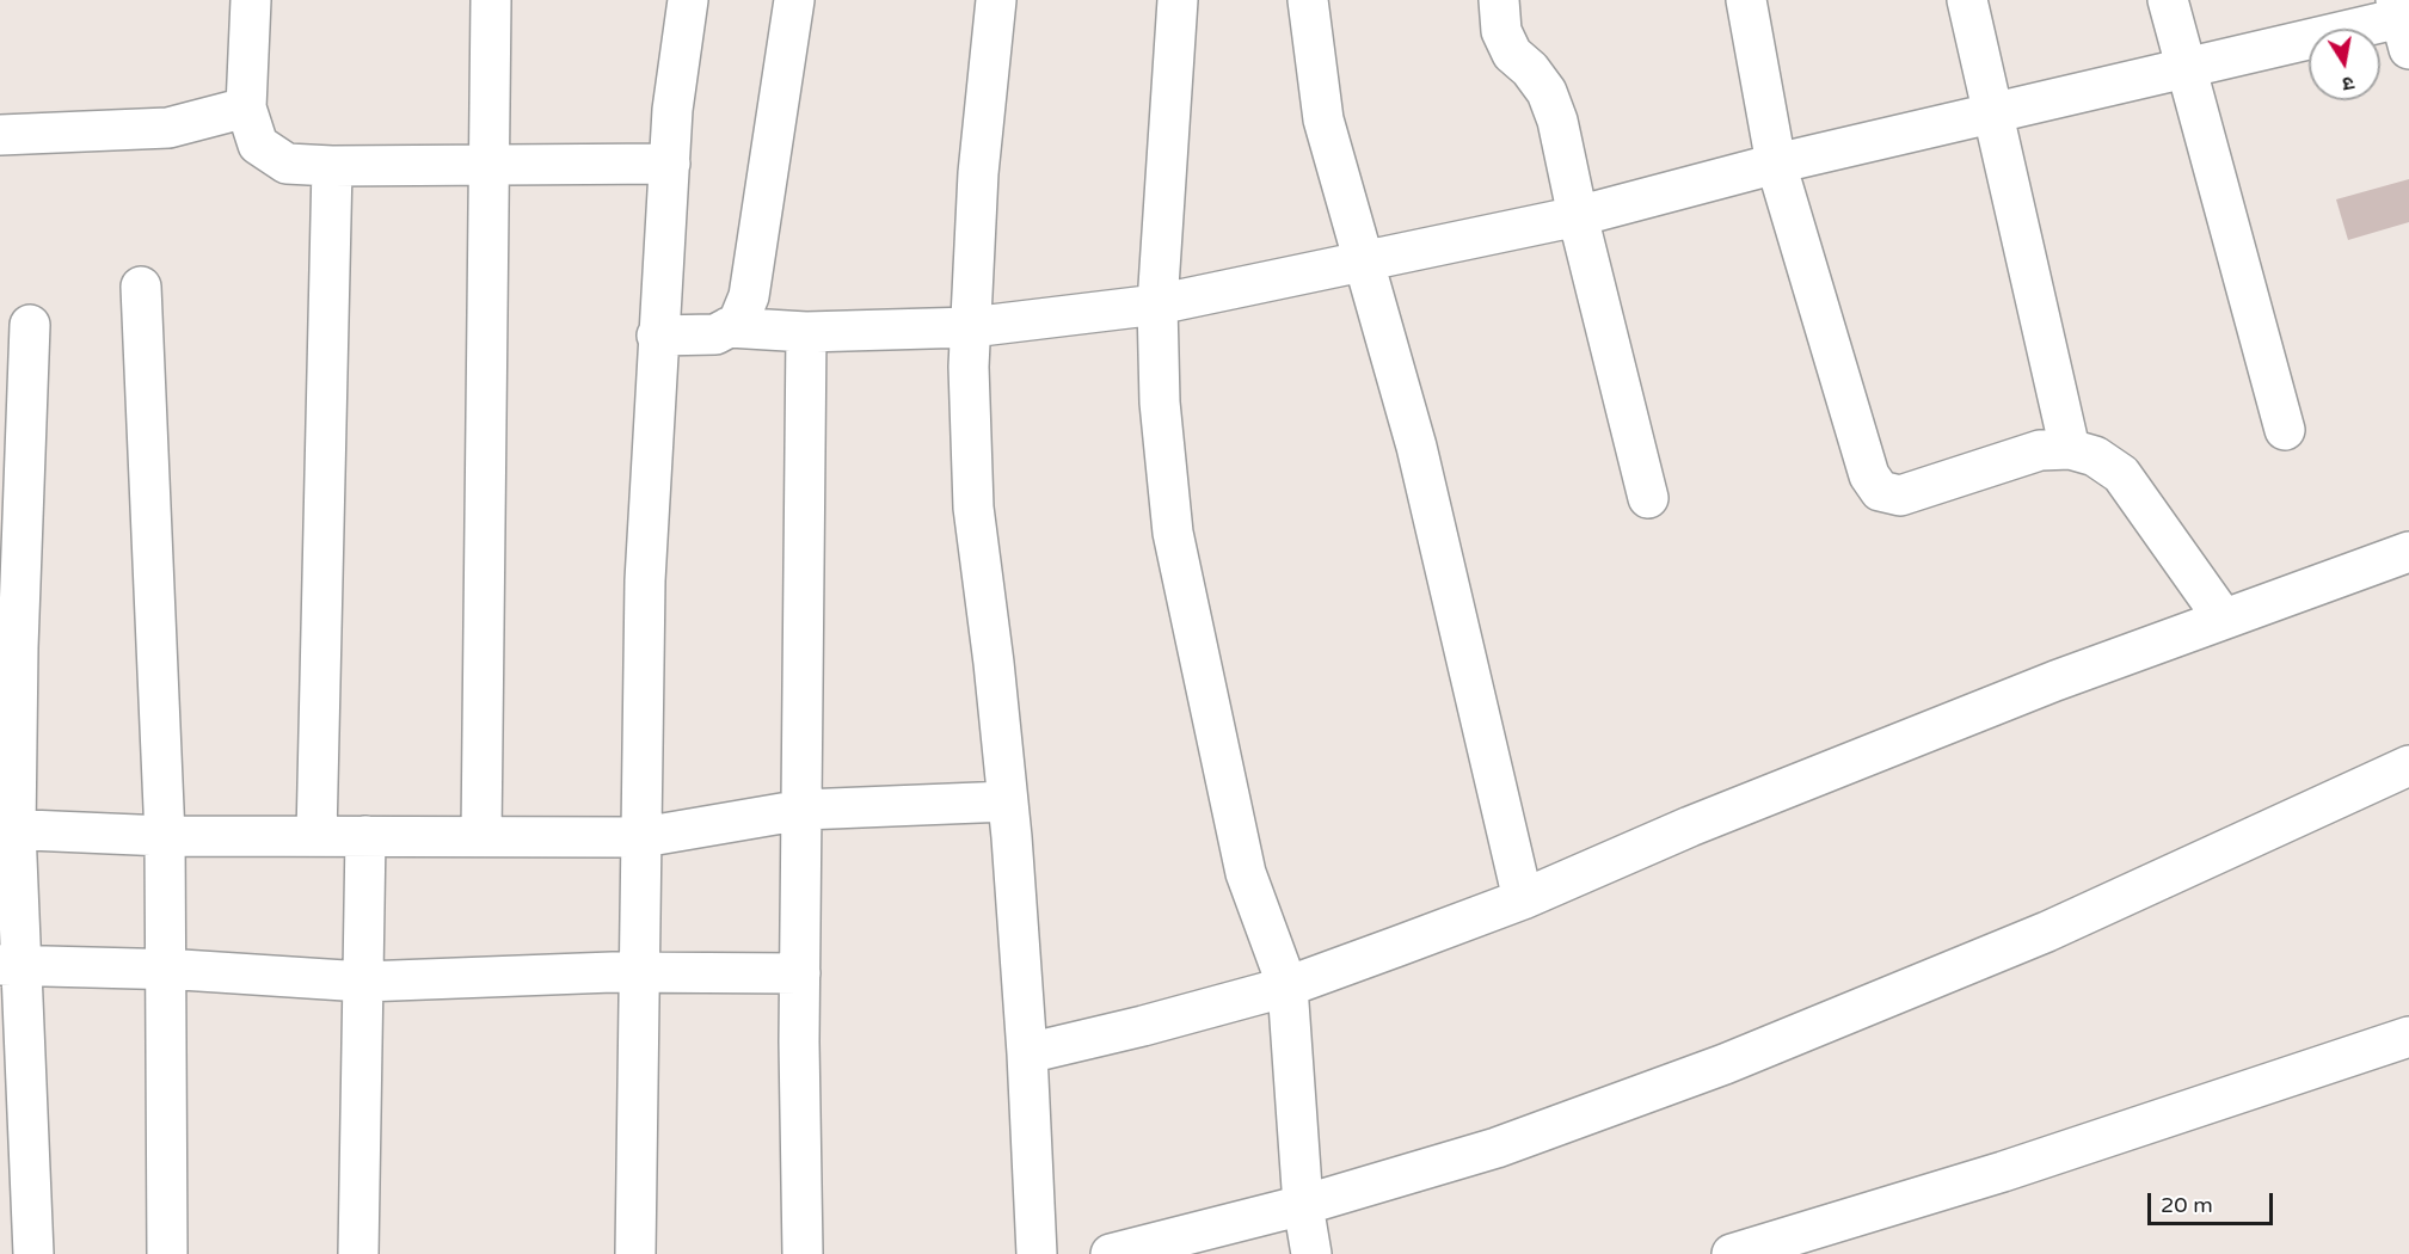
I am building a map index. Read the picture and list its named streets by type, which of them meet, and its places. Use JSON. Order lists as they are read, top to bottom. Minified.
{"scale_bar":"20 m","north":"bottom"}
